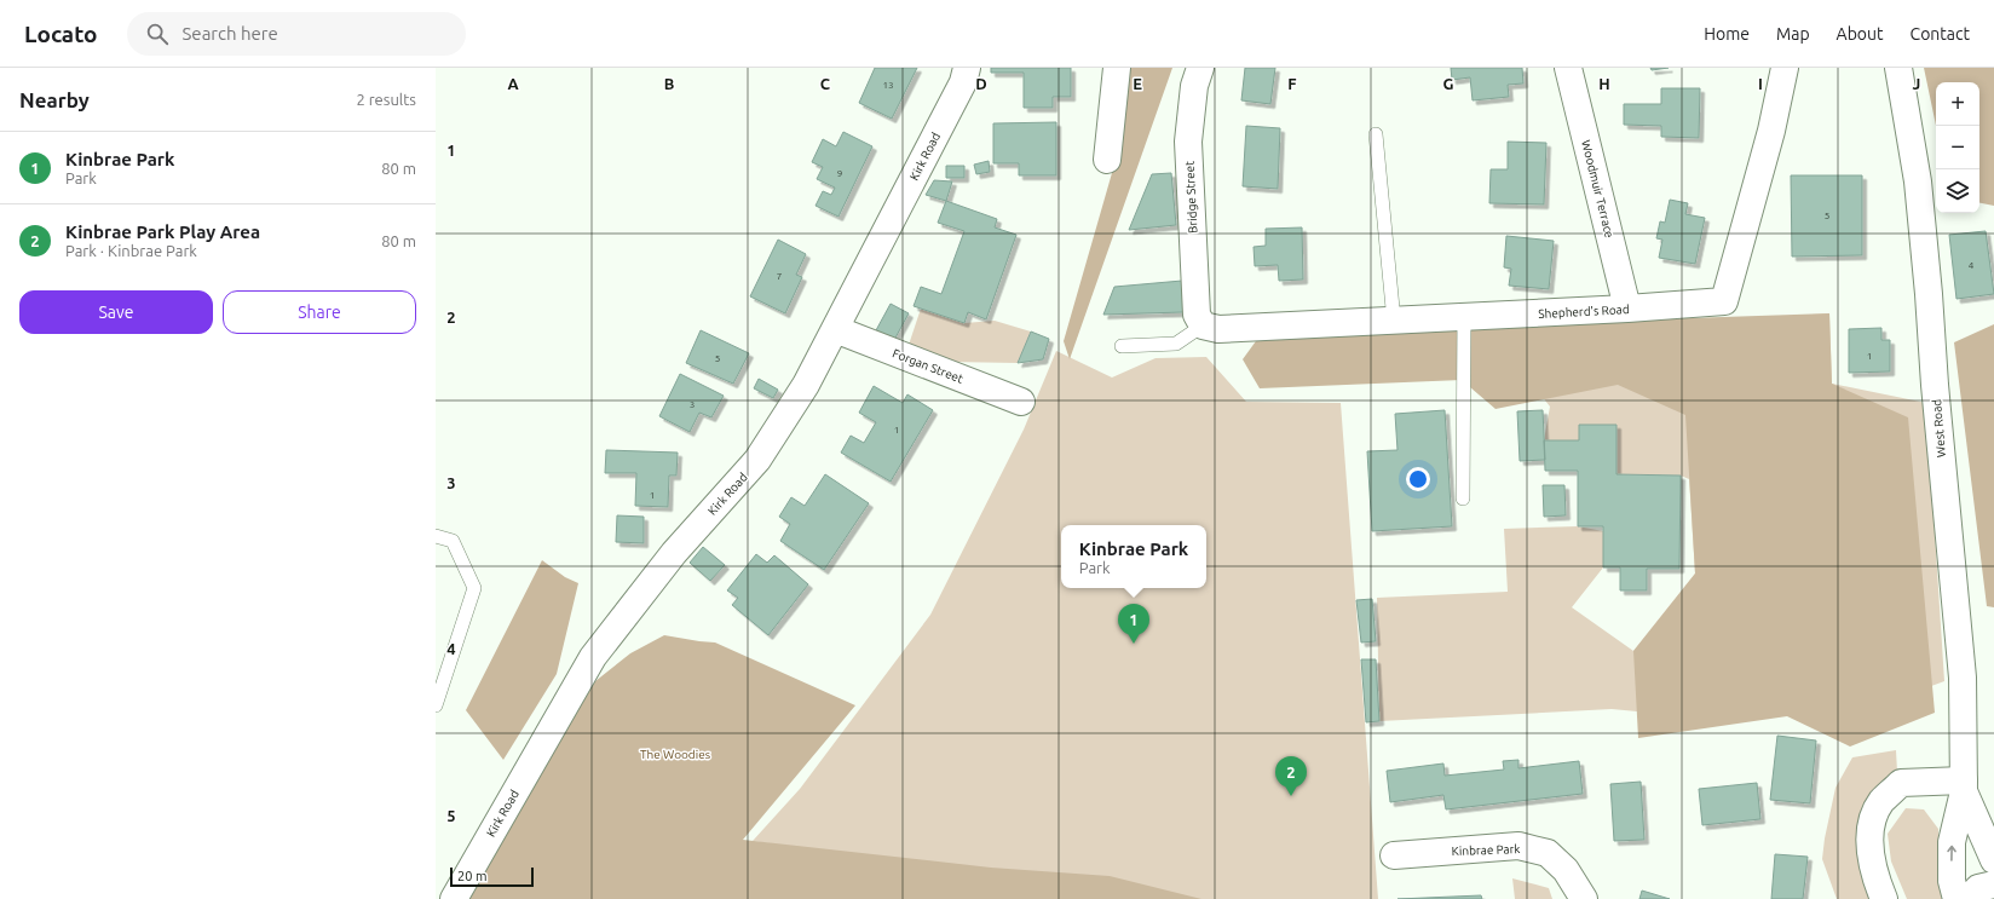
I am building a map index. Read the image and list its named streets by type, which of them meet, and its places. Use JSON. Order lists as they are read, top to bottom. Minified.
{"streets":{"street":["Kirk Road","Woodmuir Terrace","Bridge Street","Shepherd's Road","Forgan Street","West Road","Kinbrae Park"]},"crossings":[["Kirk Road","Forgan Street"],["Woodmuir Terrace","Shepherd's Road"],["Bridge Street","Shepherd's Road"]],"parks":["The Woodies"],"house_numbers":["13","9","5","4","7","1","5","3","1","1"],"scale_bar":"20 m","page":{"header":"Locato","search":"Search here","nav":["Home","Map","About","Contact"],"heading":["Nearby","2 results"],"map_buttons":["+","−"],"list":[{"mark":"1","name":"Kinbrae Park","note":"Park","value":"80 m"},{"mark":"2","name":"Kinbrae Park Play Area","note":"Park · Kinbrae Park","value":"80 m"}],"buttons":["Save","Share"],"popup":["Kinbrae Park","Park"],"pins":["1","2"],"scale":"20 m"},"grid":{"columns":["A","B","C","D","E","F","G","H","I","J"],"rows":["1","2","3","4","5"]}}
